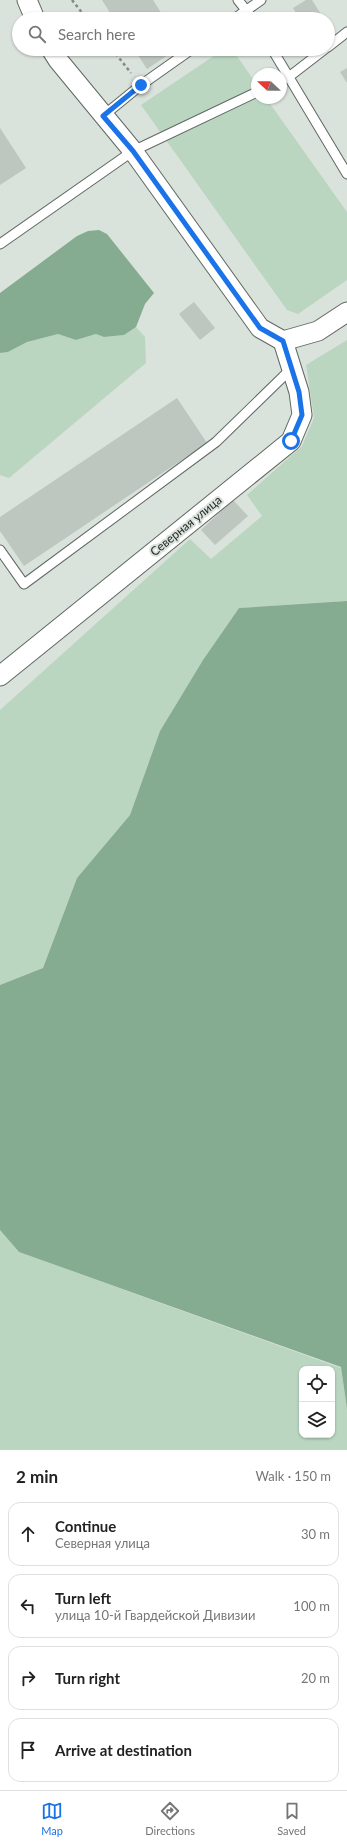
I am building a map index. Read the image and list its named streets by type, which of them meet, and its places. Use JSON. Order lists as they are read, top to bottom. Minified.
{"streets":{"street":["Северная улица"]},"north":"left","page":{"search":"Search here","heading":["2 min","Walk · 150 m"],"list":[["Continue","Северная улица","30 m"],["Turn left","улица 10-й Гвардейской Дивизии","100 m"],["Turn right","20 m"],"Arrive at destination"],"nav":["Map","Directions","Saved"]}}
